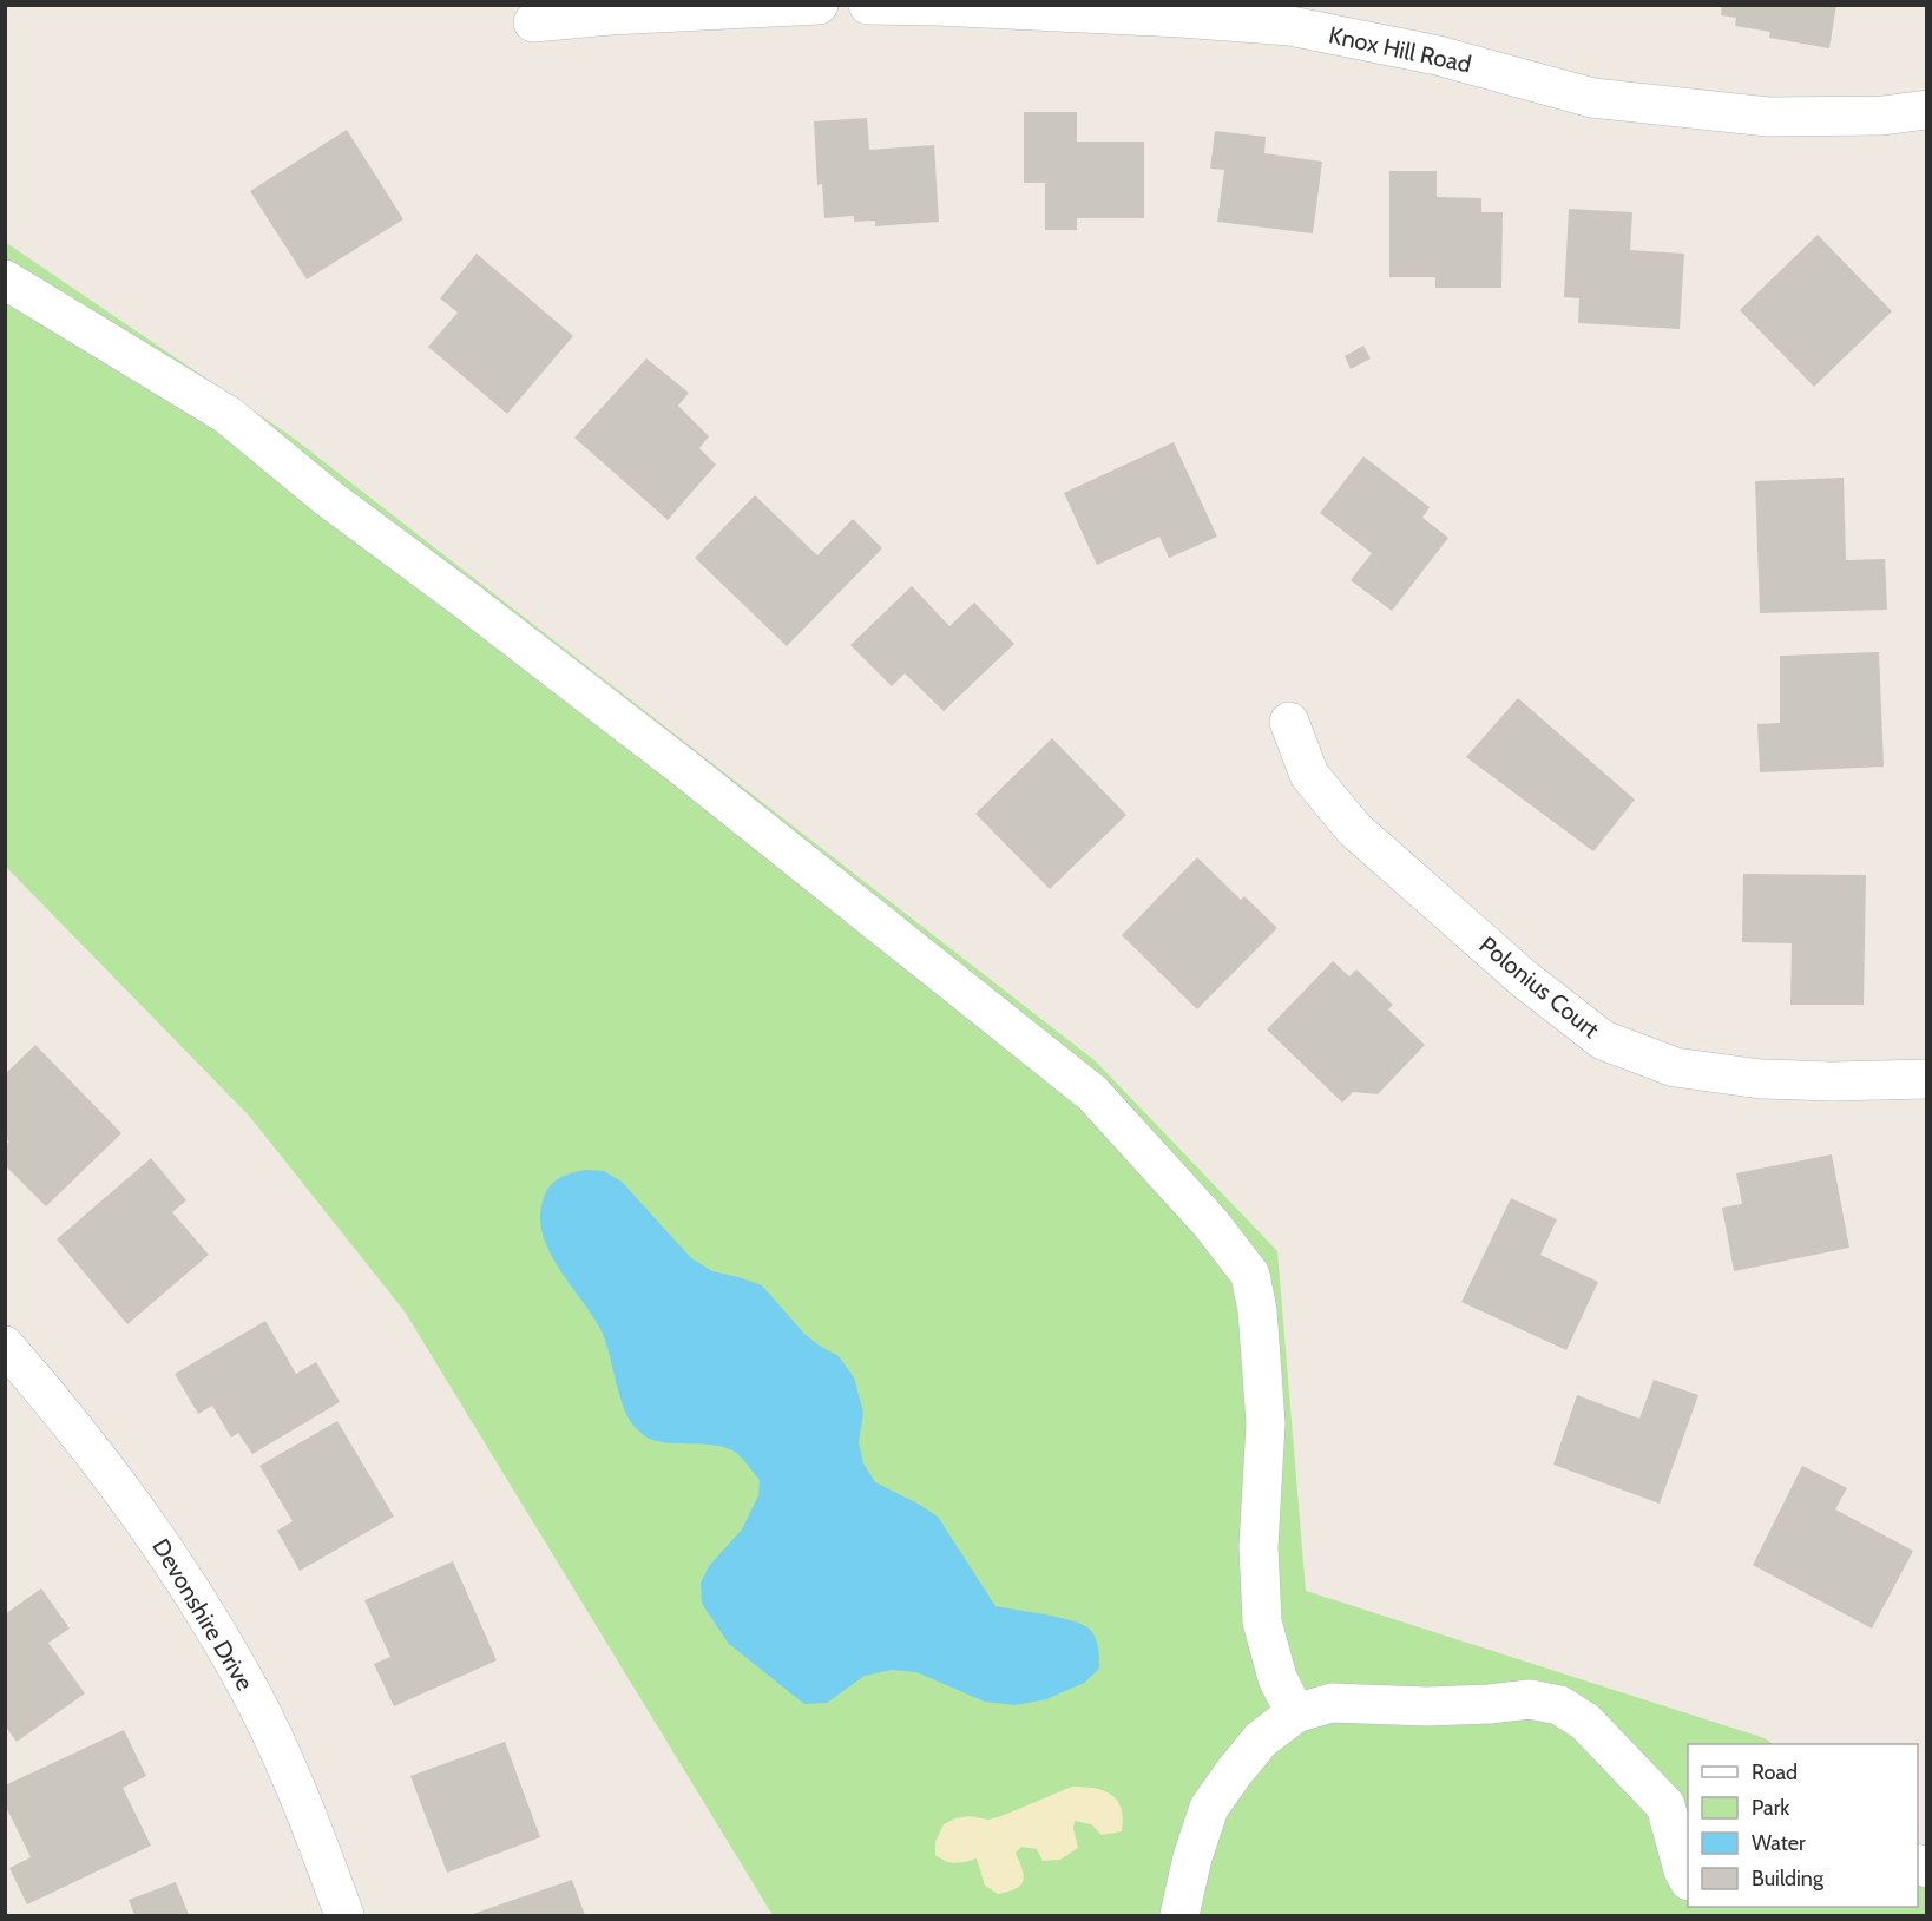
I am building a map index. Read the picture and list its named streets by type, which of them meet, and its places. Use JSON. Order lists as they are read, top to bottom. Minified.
{"streets":{"street":["Knox Hill Road","Polonius Court","Devonshire Drive"]},"legend":["Road","Park","Water","Building"]}
